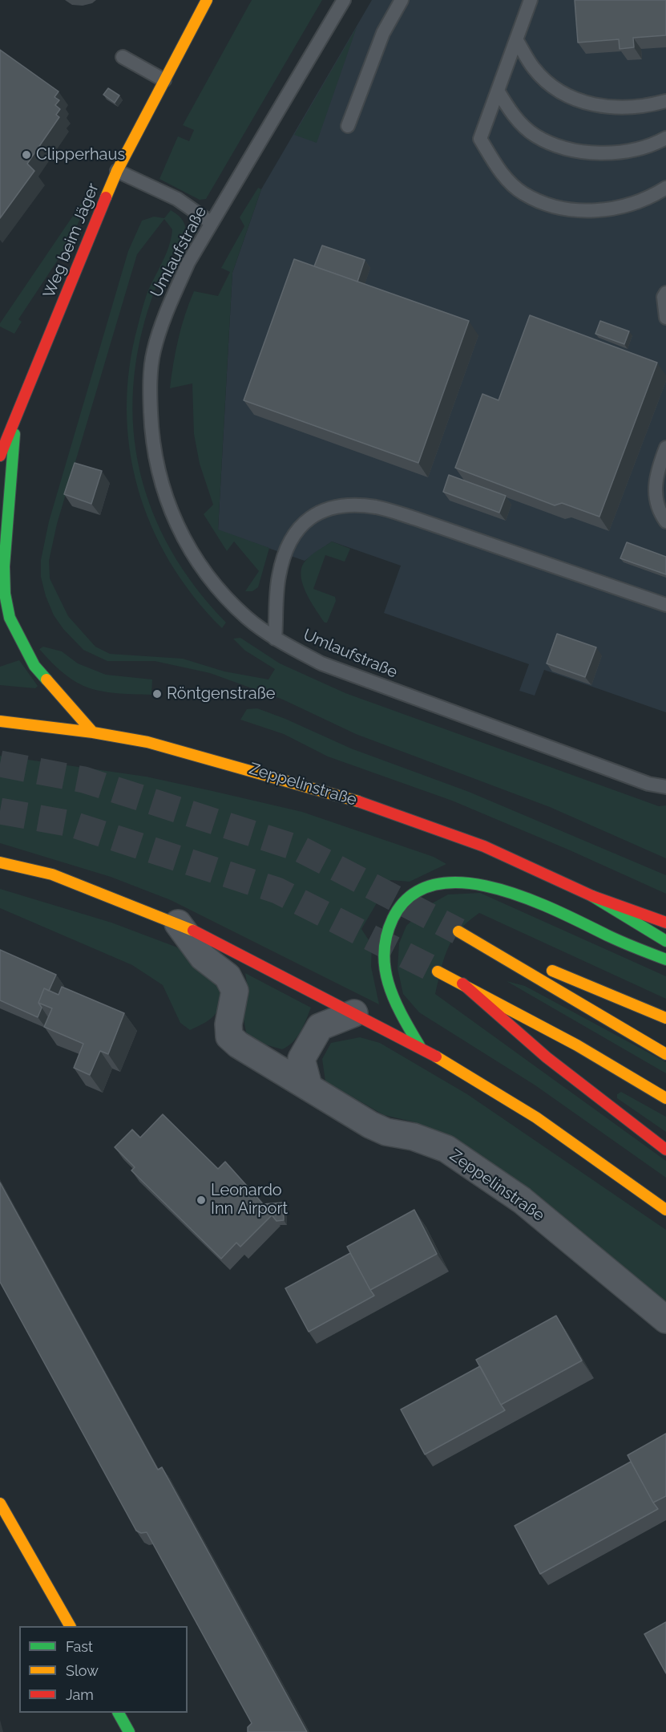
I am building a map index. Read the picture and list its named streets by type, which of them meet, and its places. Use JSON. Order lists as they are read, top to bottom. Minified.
{"streets":{"main road":["Weg beim Jäger","Zeppelinstraße"],"lane":["Umlaufstraße"]},"crossings":[["Weg beim Jäger","Zeppelinstraße"]],"places":["Clipperhaus","Röntgenstraße","Leonardo Inn Airport"],"legend":["Fast","Slow","Jam"]}
